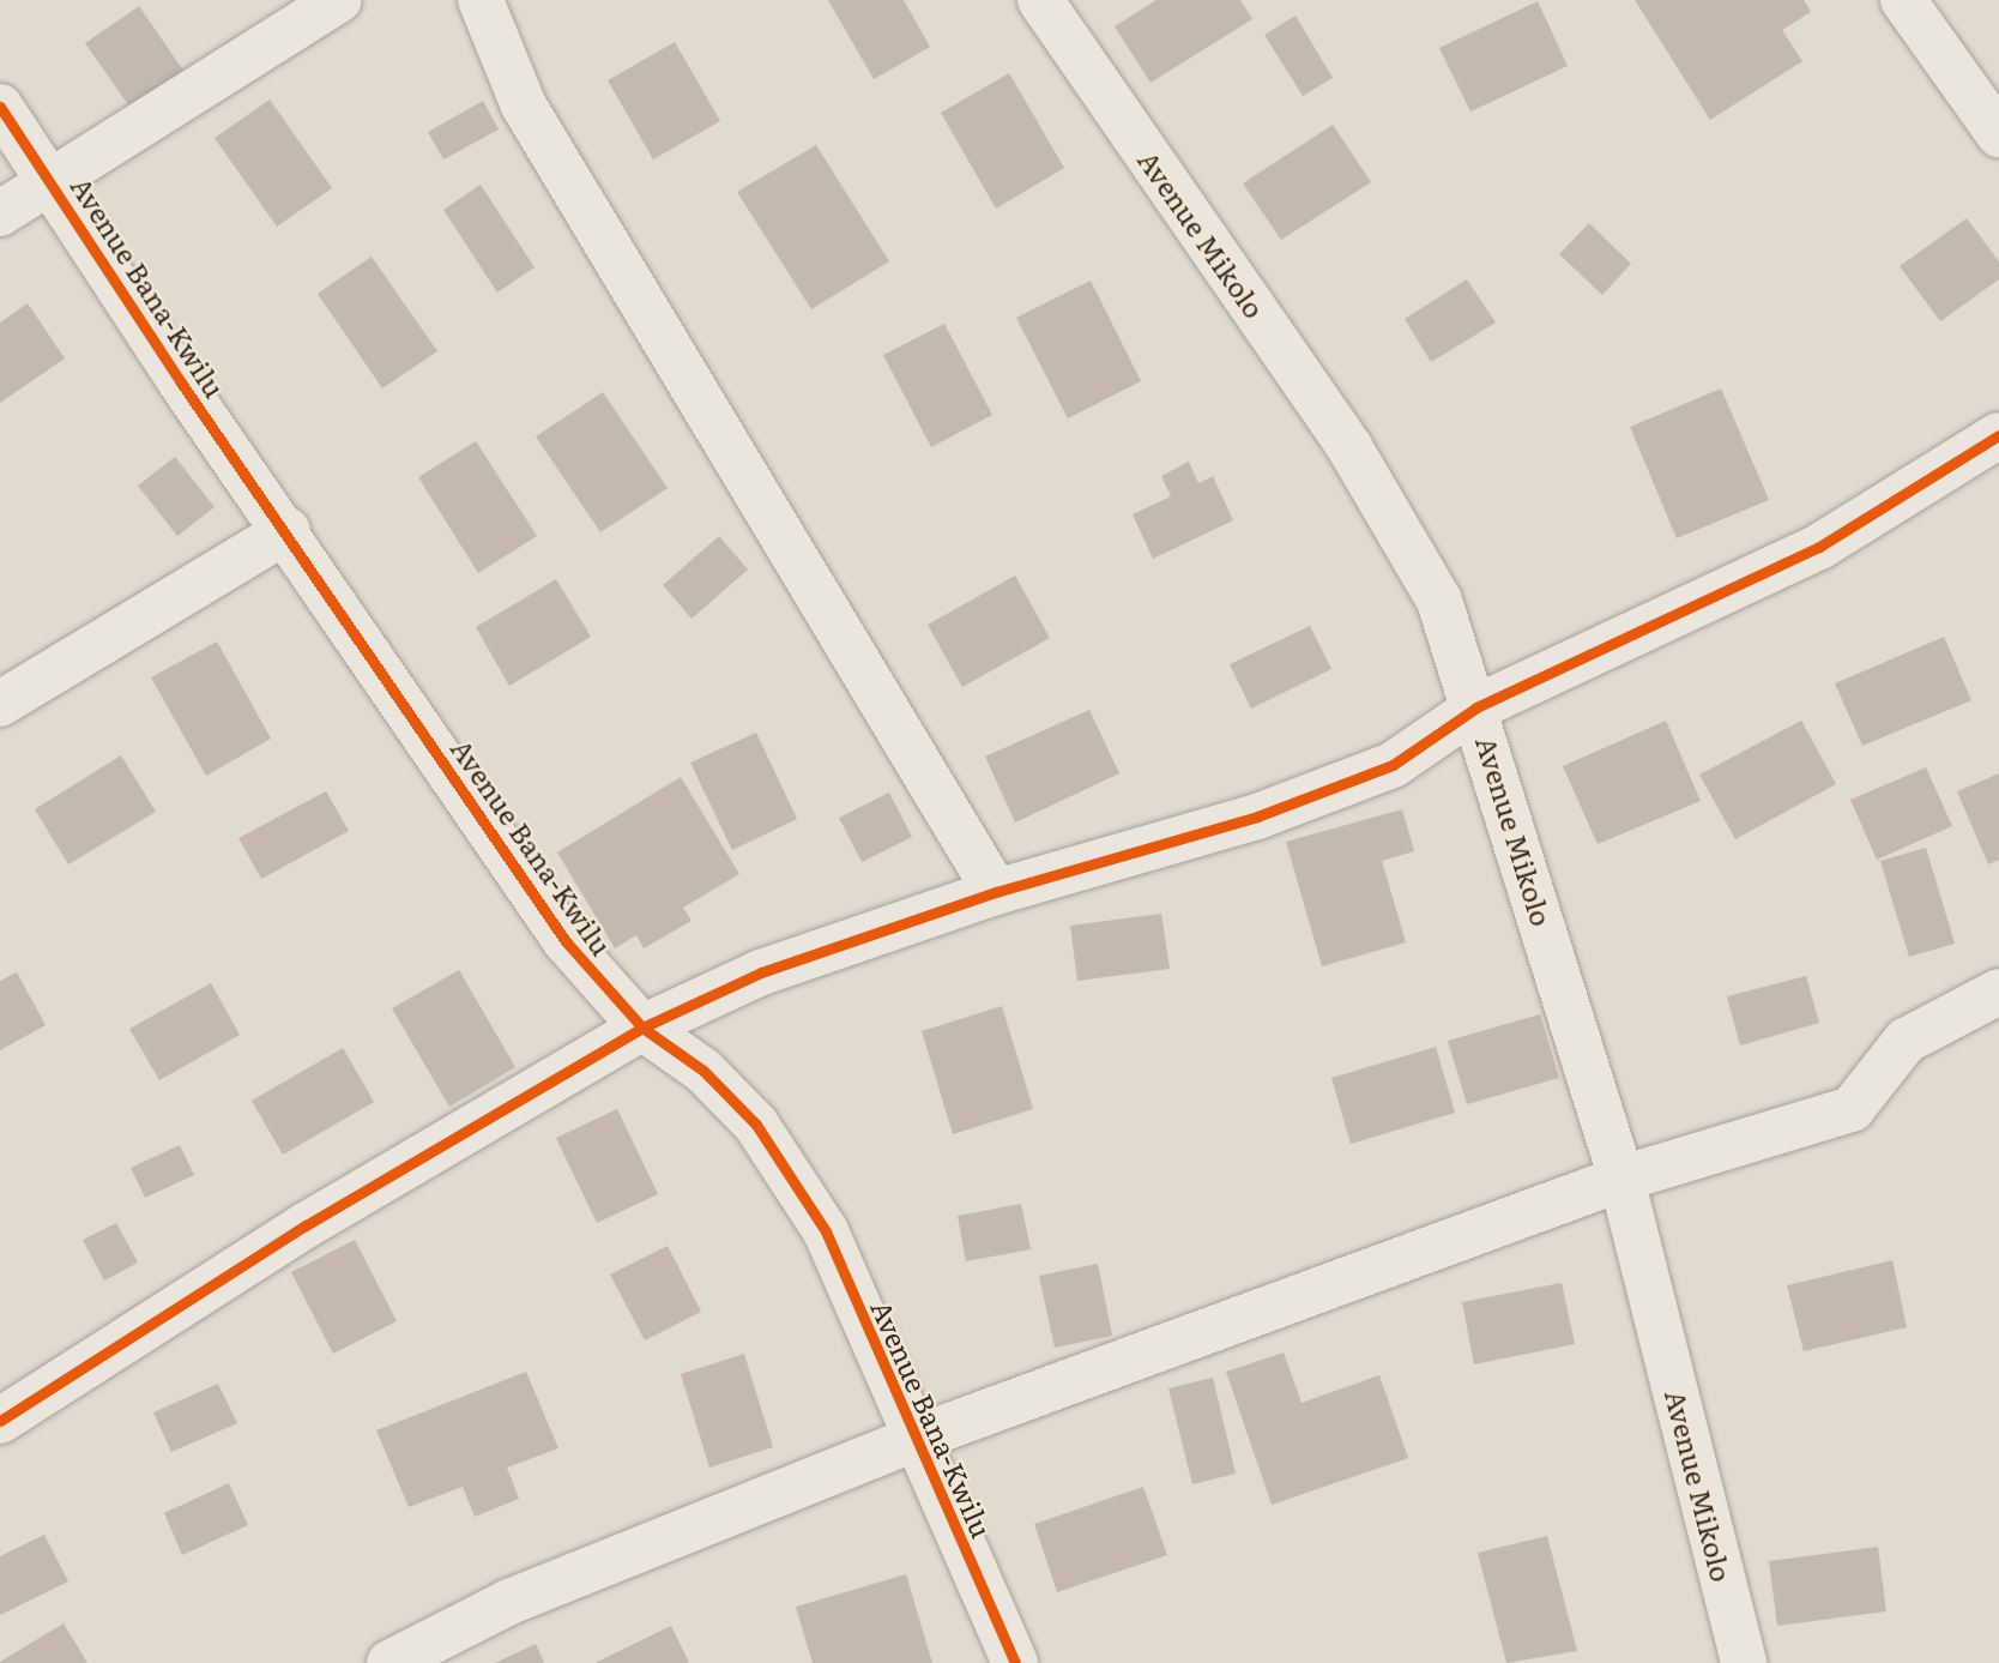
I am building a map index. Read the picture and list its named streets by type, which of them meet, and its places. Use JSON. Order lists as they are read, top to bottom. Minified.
{"streets":{"street":["Avenue Mikolo","Avenue Bana-Kwilu"]}}
